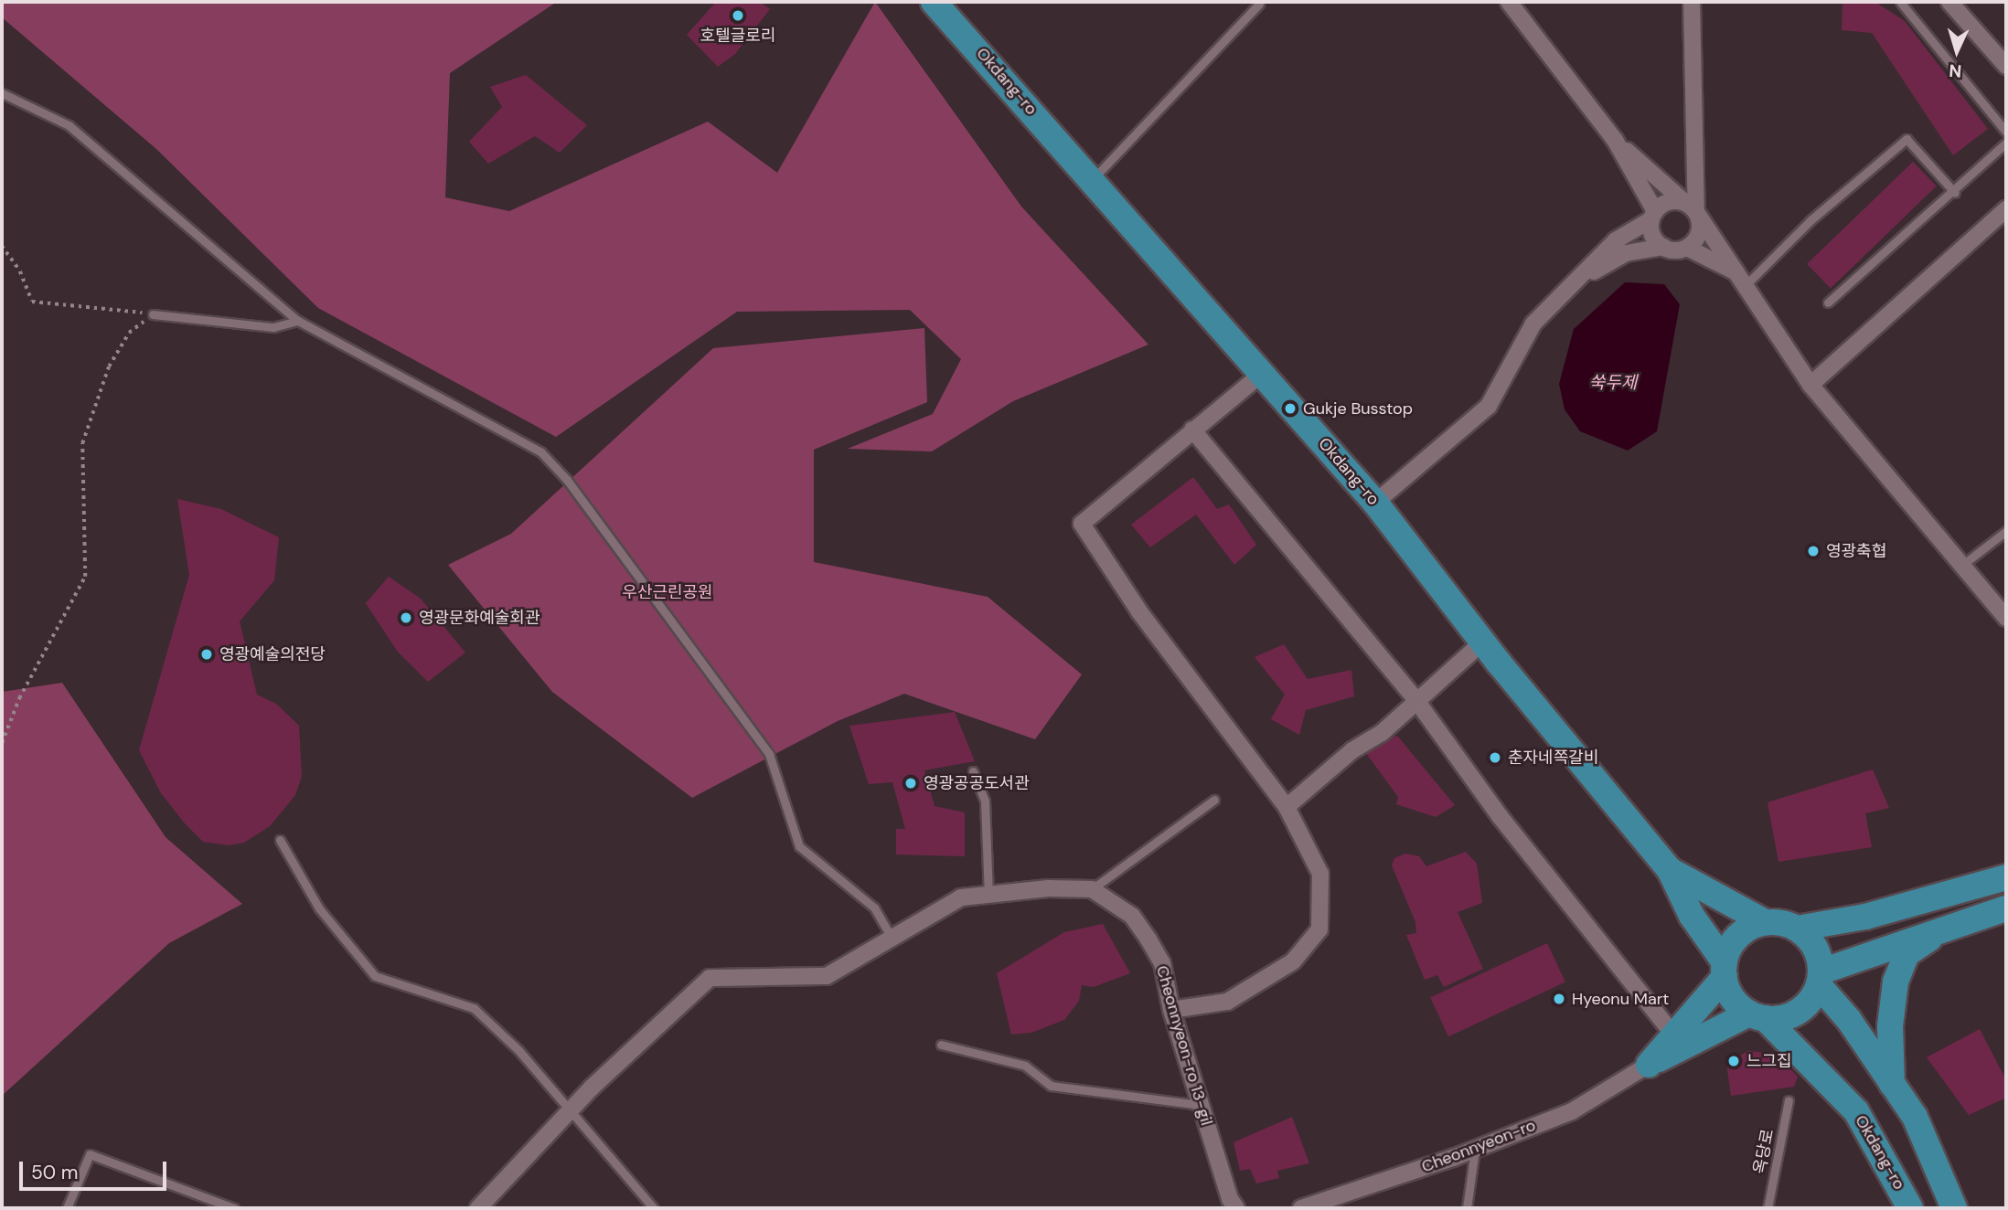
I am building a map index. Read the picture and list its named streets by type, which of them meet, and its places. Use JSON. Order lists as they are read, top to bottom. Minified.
{"streets":{"main road":["Okdang-ro"],"street":["Cheonnyeon-ro 13-gil","Cheonnyeon-ro"],"lane":["옥당로"]},"water":["쑥두제"],"parks":["우산근린공원"],"places":["호텔글로리","Gukje Busstop","영광축협","영광문화예술회관","영광예술의전당","춘자네쪽갈비","영광공공도서관","Hyeonu Mart","느그집"],"scale_bar":"50 m","north":"bottom"}
